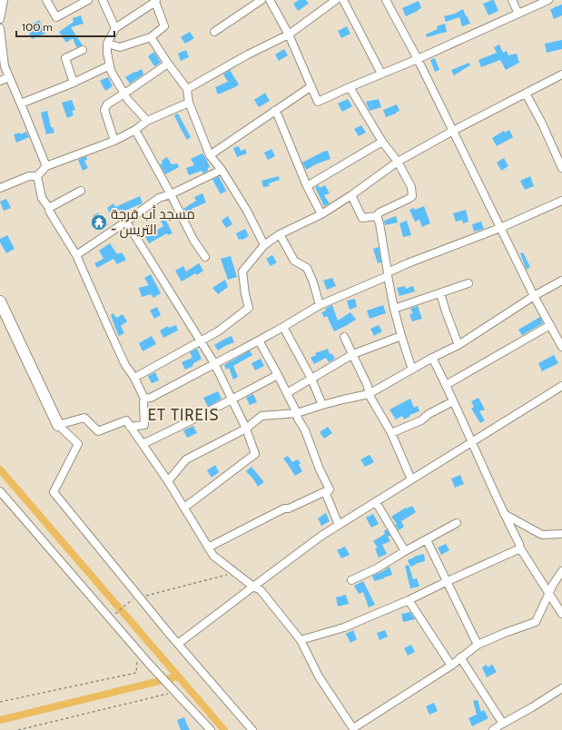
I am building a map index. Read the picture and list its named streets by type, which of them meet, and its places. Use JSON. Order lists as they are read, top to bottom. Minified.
{"districts":["ET TIREIS"],"places":{"temple":["مسجد أب قرجة - التريس"]},"scale_bar":"100 m"}
